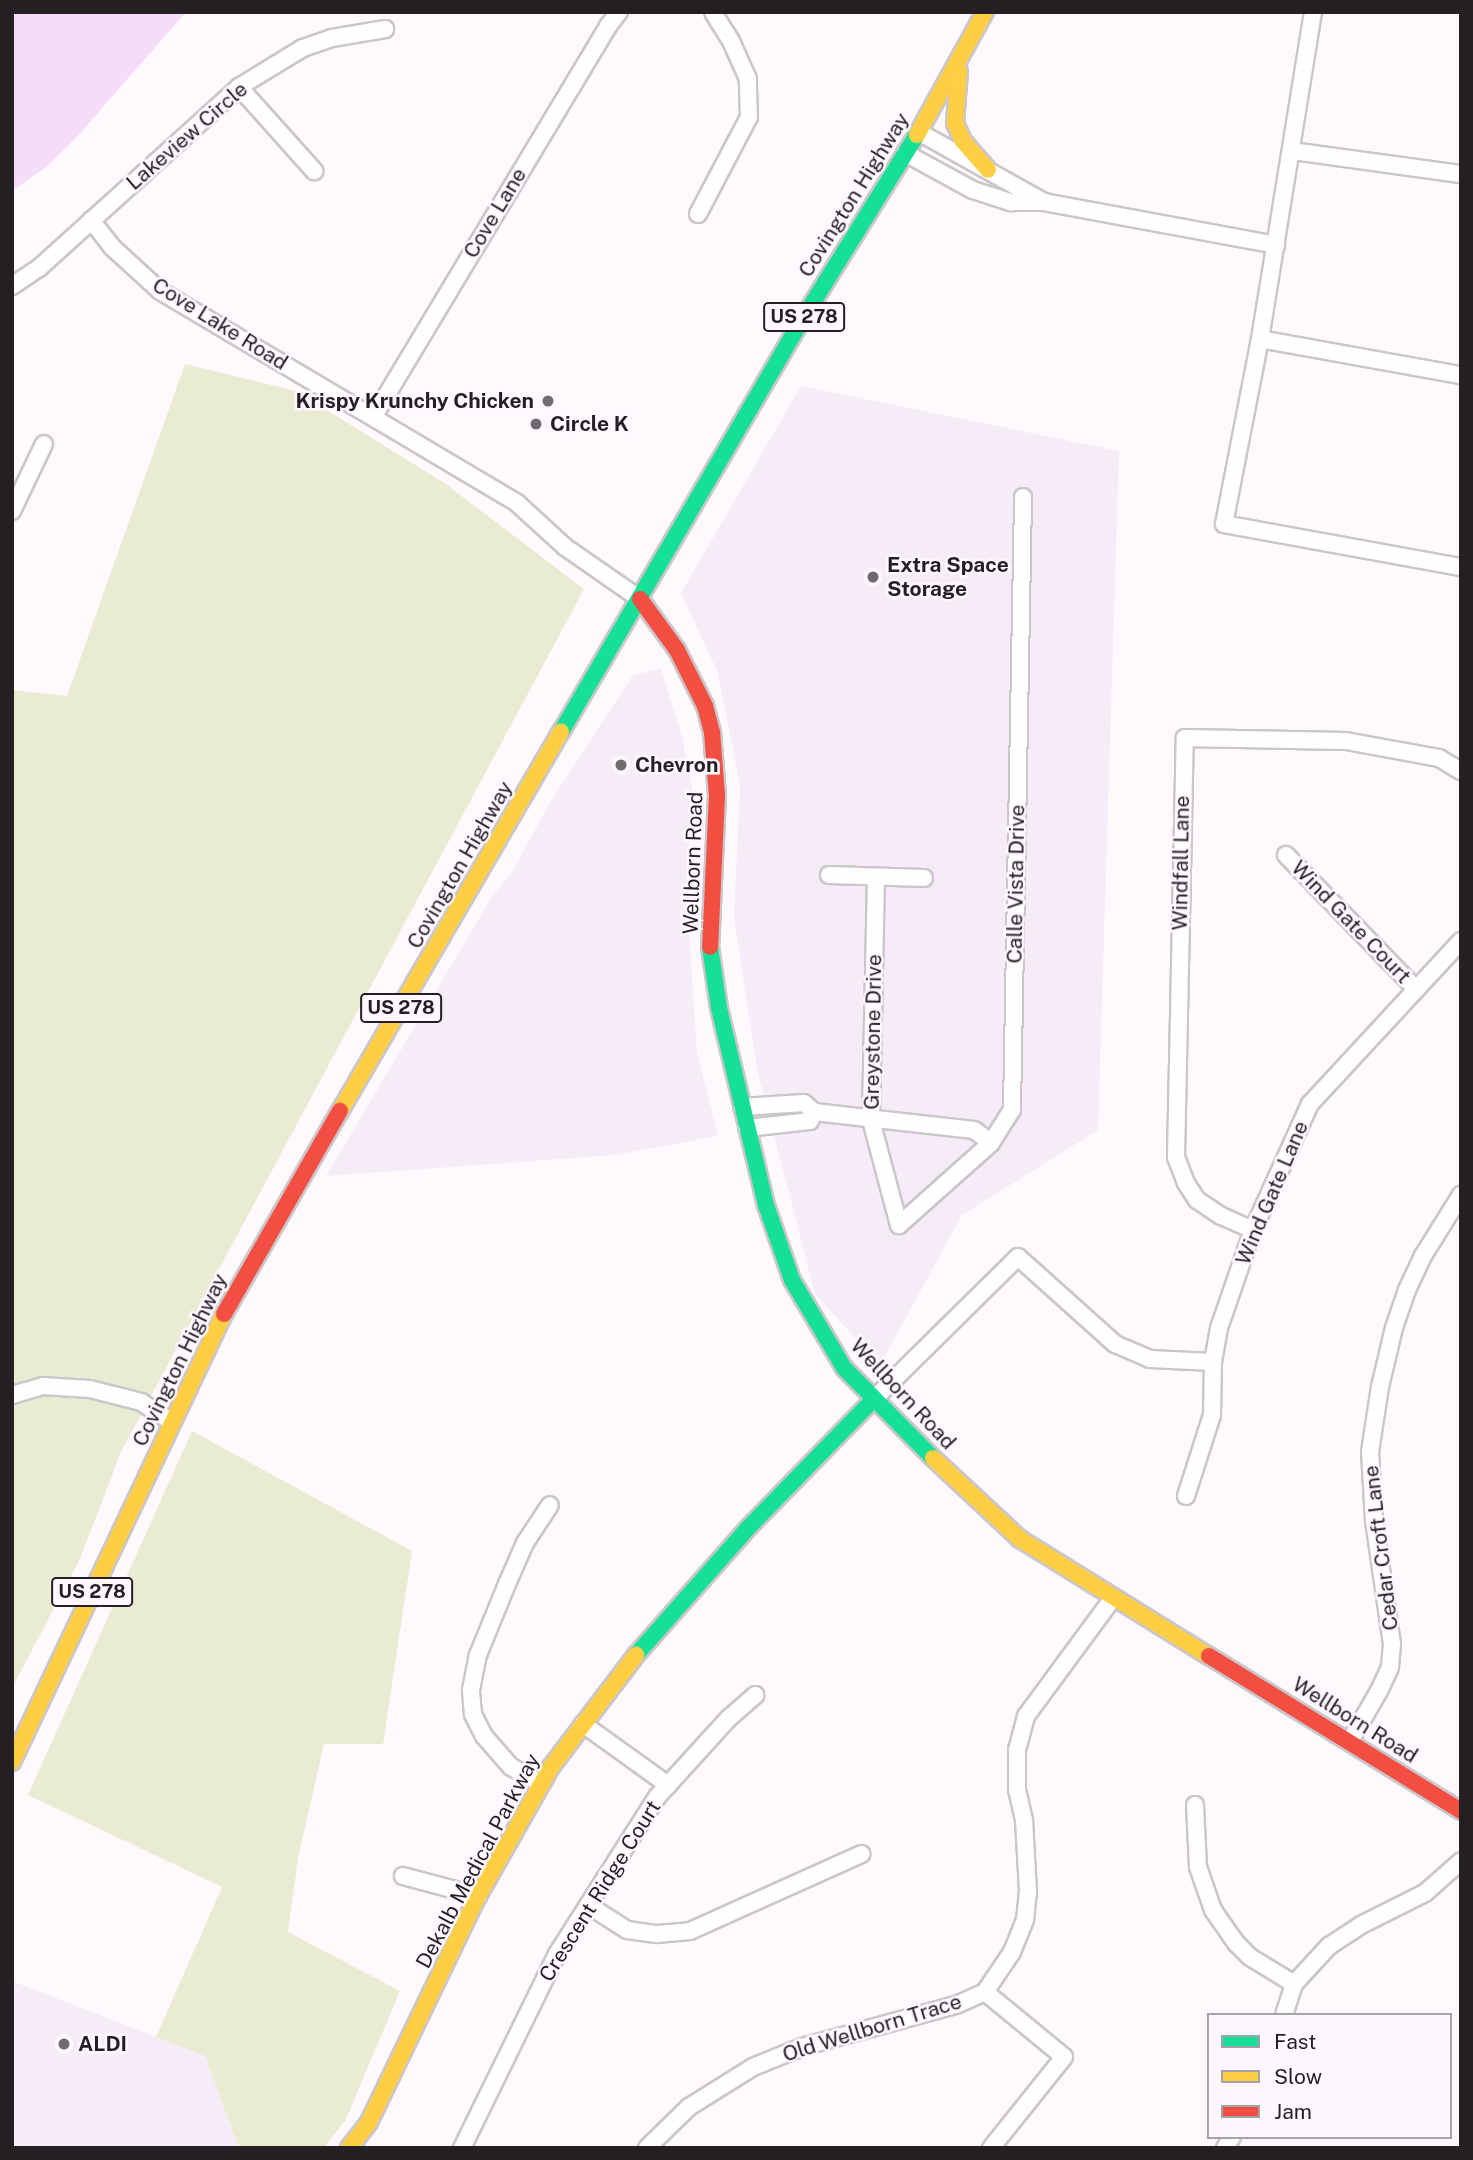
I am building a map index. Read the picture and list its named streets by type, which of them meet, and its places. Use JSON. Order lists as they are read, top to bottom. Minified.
{"streets":{"street":["Lakeview Circle","Covington Highway","Cove Lane","US 278","Cove Lake Road","Wellborn Road","Windfall Lane","Calle Vista Drive","Wind Gate Court","Greystone Drive","Wind Gate Lane","Cedar Croft Lane","Dekalb Medical Parkway","Crescent Ridge Court","Old Wellborn Trace"]},"crossings":[["Lakeview Circle","Cove Lake Road"],["Covington Highway","Cove Lake Road"],["Covington Highway","Wellborn Road"],["Cove Lane","Cove Lake Road"],["Cove Lake Road","Wellborn Road"],["Wellborn Road","Cedar Croft Lane"],["Wellborn Road","Dekalb Medical Parkway"],["Wellborn Road","Old Wellborn Trace"],["Windfall Lane","Wind Gate Lane"],["Calle Vista Drive","Greystone Drive"],["Wind Gate Court","Wind Gate Lane"]],"places":["Krispy Krunchy Chicken","Circle K","Extra Space Storage","Chevron","ALDI"],"legend":["Fast","Slow","Jam"]}
